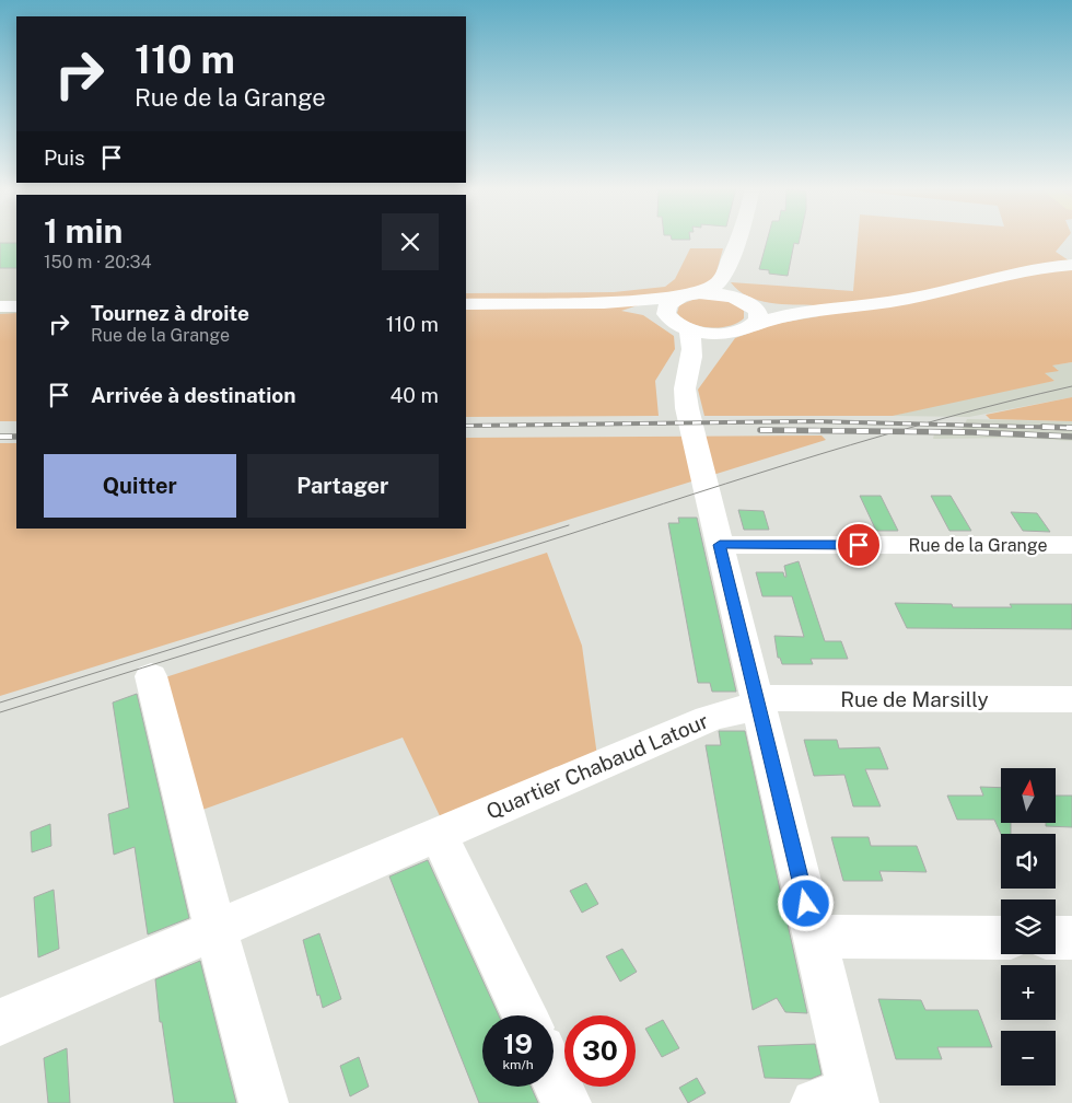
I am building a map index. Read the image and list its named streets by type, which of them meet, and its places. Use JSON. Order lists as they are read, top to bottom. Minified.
{"streets":{"street":["Rue de la Grange","Rue de Marsilly","Quartier Chabaud Latour"]},"crossings":[["Rue de Marsilly","Quartier Chabaud Latour"]],"north":"top","page":{"turn":["110 m","Rue de la Grange"],"then":"Puis","heading":["1 min","150 m · 20:34"],"list":[{"name":"Tournez à droite","note":"Rue de la Grange","value":"110 m"},{"name":"Arrivée à destination","value":"40 m"}],"buttons":["Quitter","Partager"],"map_buttons":["+","−"],"speed":"19 km/h","limit":"30"}}
